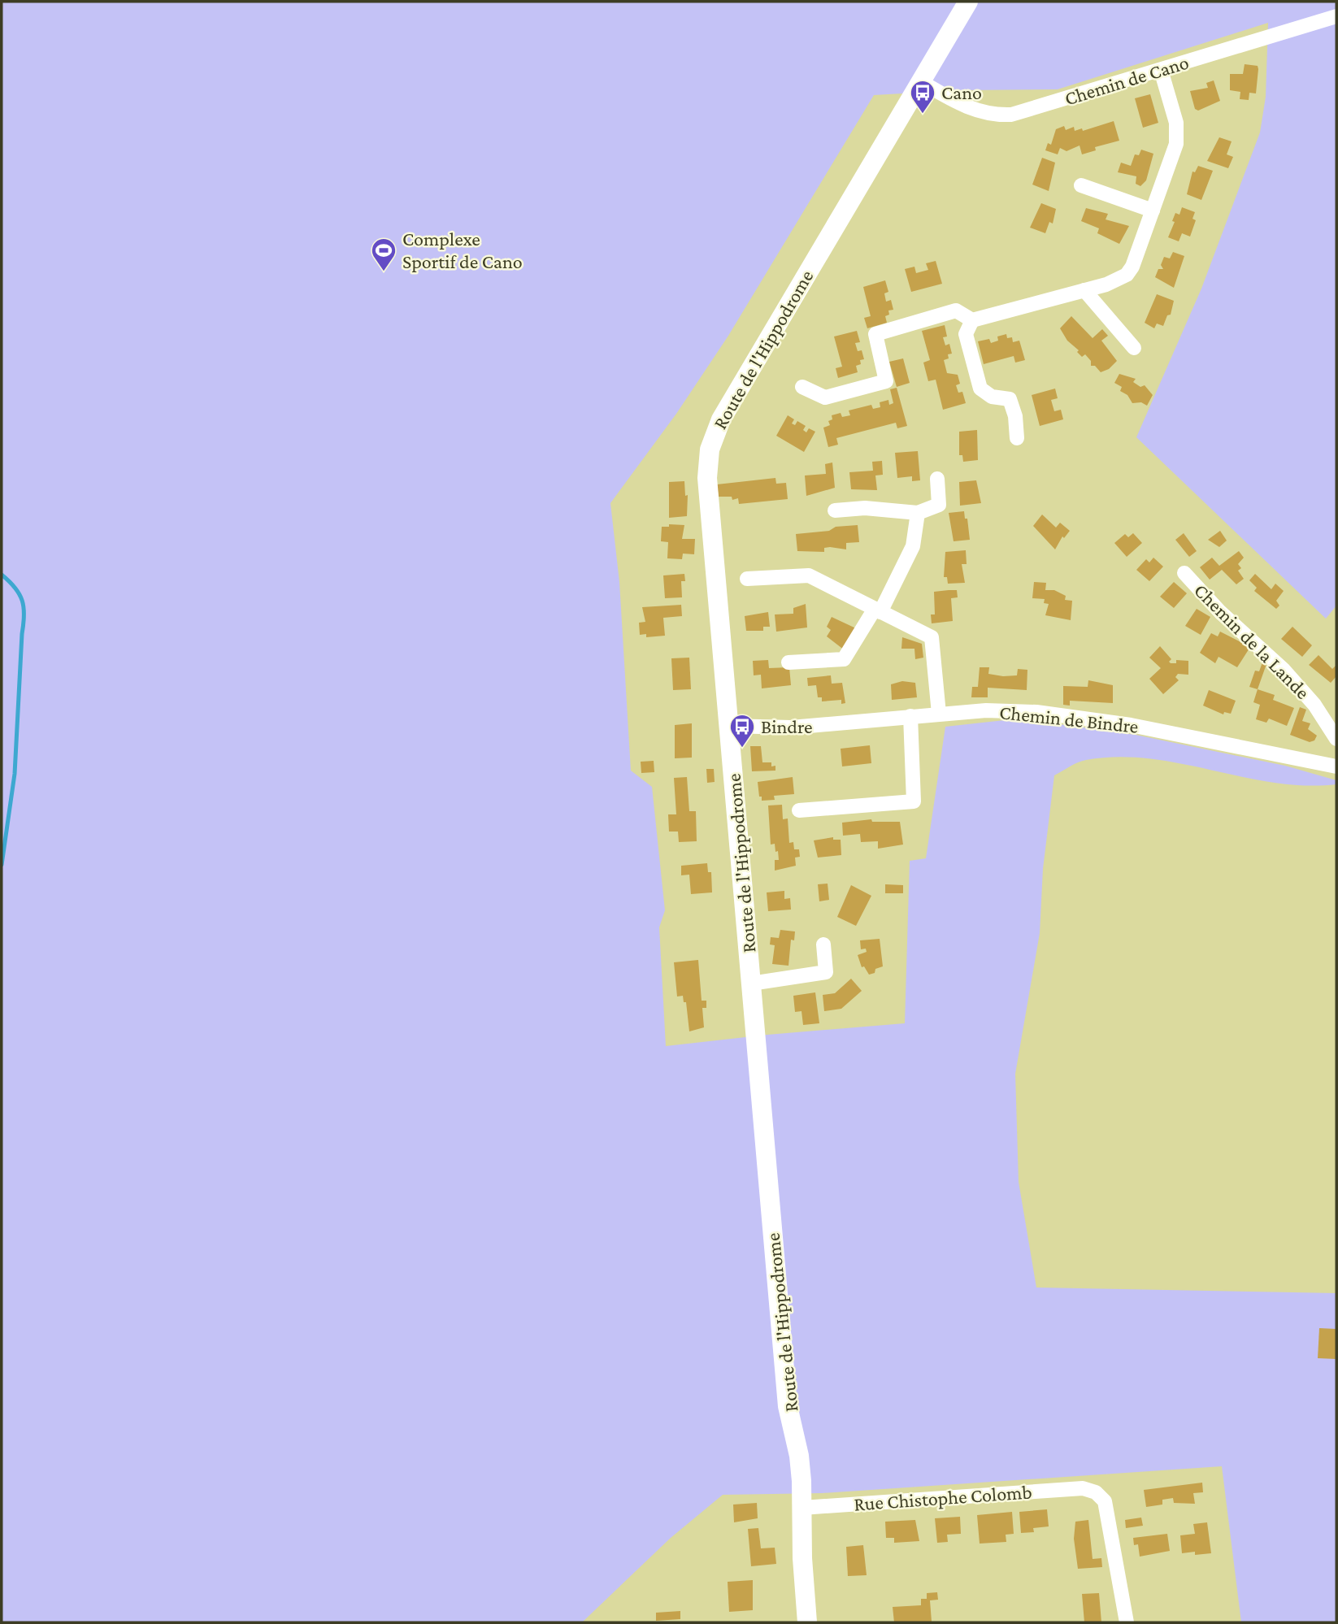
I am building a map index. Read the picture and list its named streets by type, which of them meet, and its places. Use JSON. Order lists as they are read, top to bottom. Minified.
{"streets":{"main road":["Route de l'Hippodrome"],"street":["Chemin de Cano","Chemin de la Lande","Chemin de Bindre","Rue Chistophe Colomb"]},"crossings":[["Chemin de Cano","Route de l'Hippodrome"],["Route de l'Hippodrome","Chemin de Bindre"],["Route de l'Hippodrome","Rue Chistophe Colomb"]],"places":{"bus stop":["Cano","Bindre"],"sports":["Complexe Sportif de Cano"]}}
